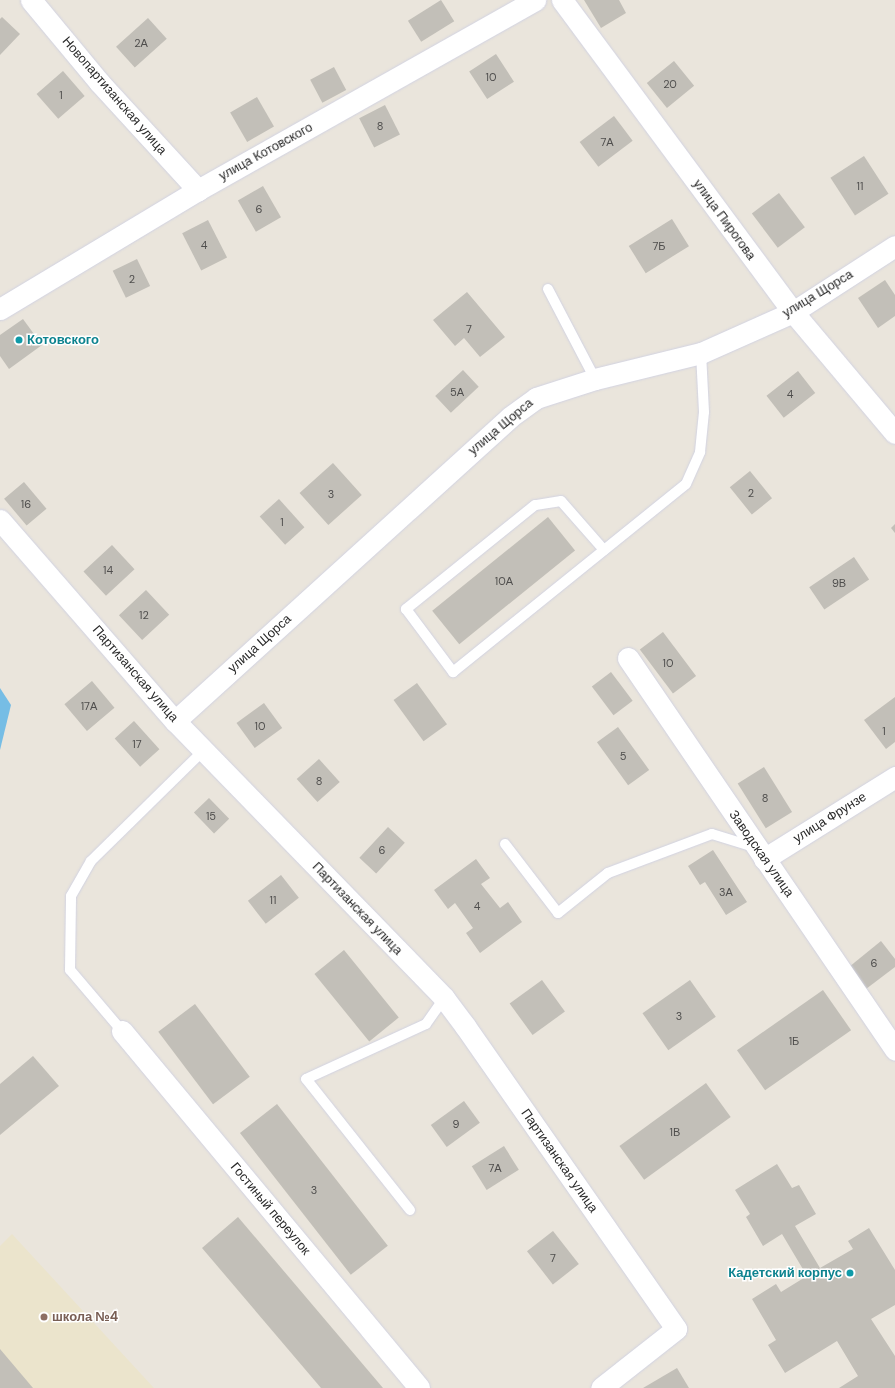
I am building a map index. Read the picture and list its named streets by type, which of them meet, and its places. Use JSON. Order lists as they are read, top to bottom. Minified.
{"streets":{"street":["Новопартизанская улица","улица Котовского","улица Пирогова","улица Щорса","Партизанская улица","улица Фрунзе","Заводская улица","Гостиный переулок"]},"crossings":[["Новопартизанская улица","улица Котовского"],["улица Пирогова","улица Щорса"],["улица Щорса","Партизанская улица"],["улица Фрунзе","Заводская улица"]],"places":["Котовского","Кадетский корпус","школа №4"],"house_numbers":["2А","10","20","1","8","7А","11","6","4","7Б","2","7","5А","4","2","3","16","1","14","10А","9В","12","10","17А","10","1","17","5","8","8","15","6","3А","11","4","6","3","1Б","9","1В","7А","3","7"]}
